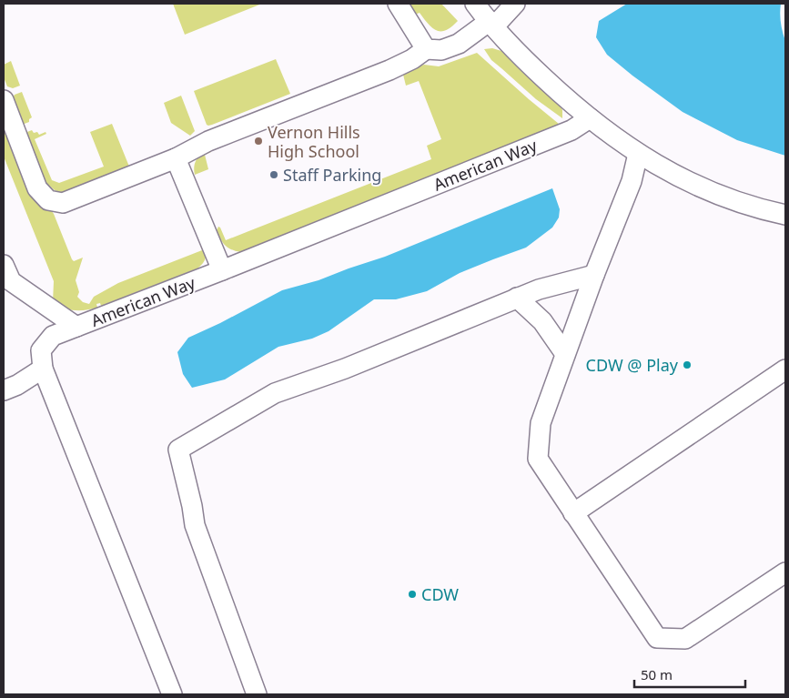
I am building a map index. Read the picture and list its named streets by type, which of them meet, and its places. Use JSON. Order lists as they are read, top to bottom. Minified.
{"streets":{"street":["American Way"]},"places":["Vernon Hills High School","Staff Parking","CDW @ Play","CDW"],"scale_bar":"50 m"}
